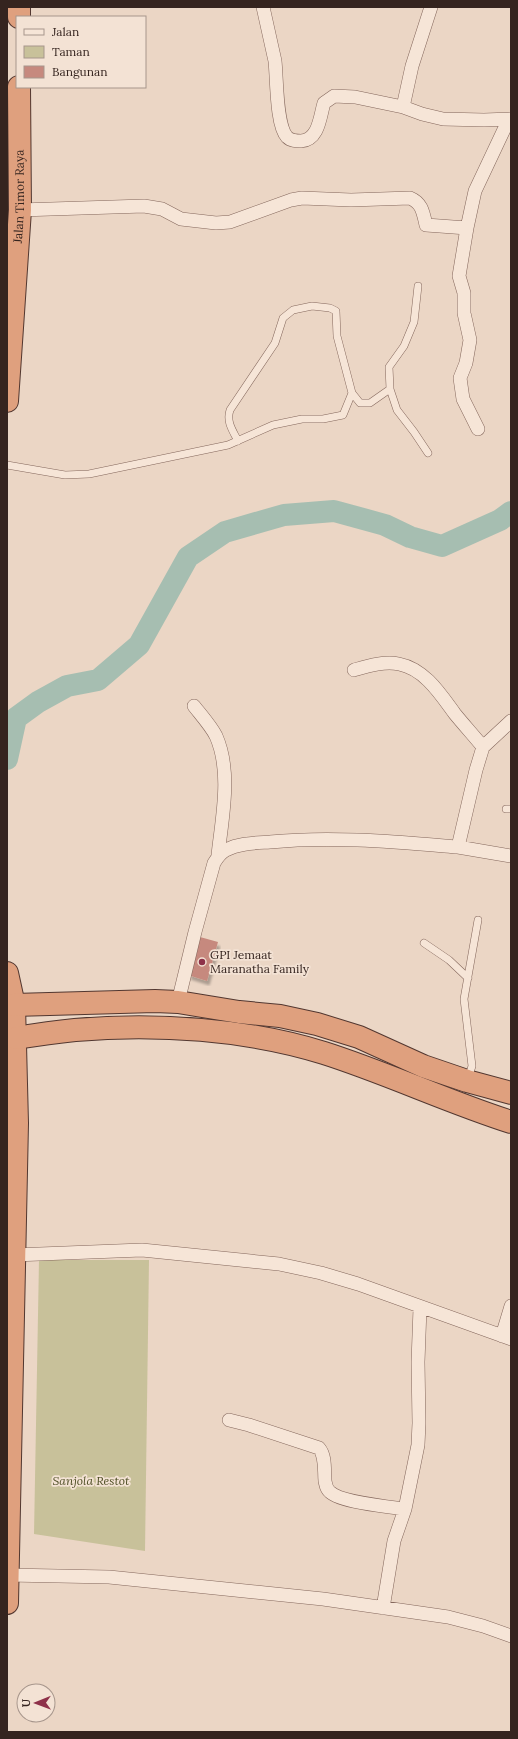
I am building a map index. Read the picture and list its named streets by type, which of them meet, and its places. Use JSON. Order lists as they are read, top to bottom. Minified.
{"streets":{"highway":["Jalan Timor Raya"]},"parks":["Sanjola Restot"],"places":["GPI Jemaat Maranatha Family"],"legend":["Jalan","Taman","Bangunan"],"north":"left"}
